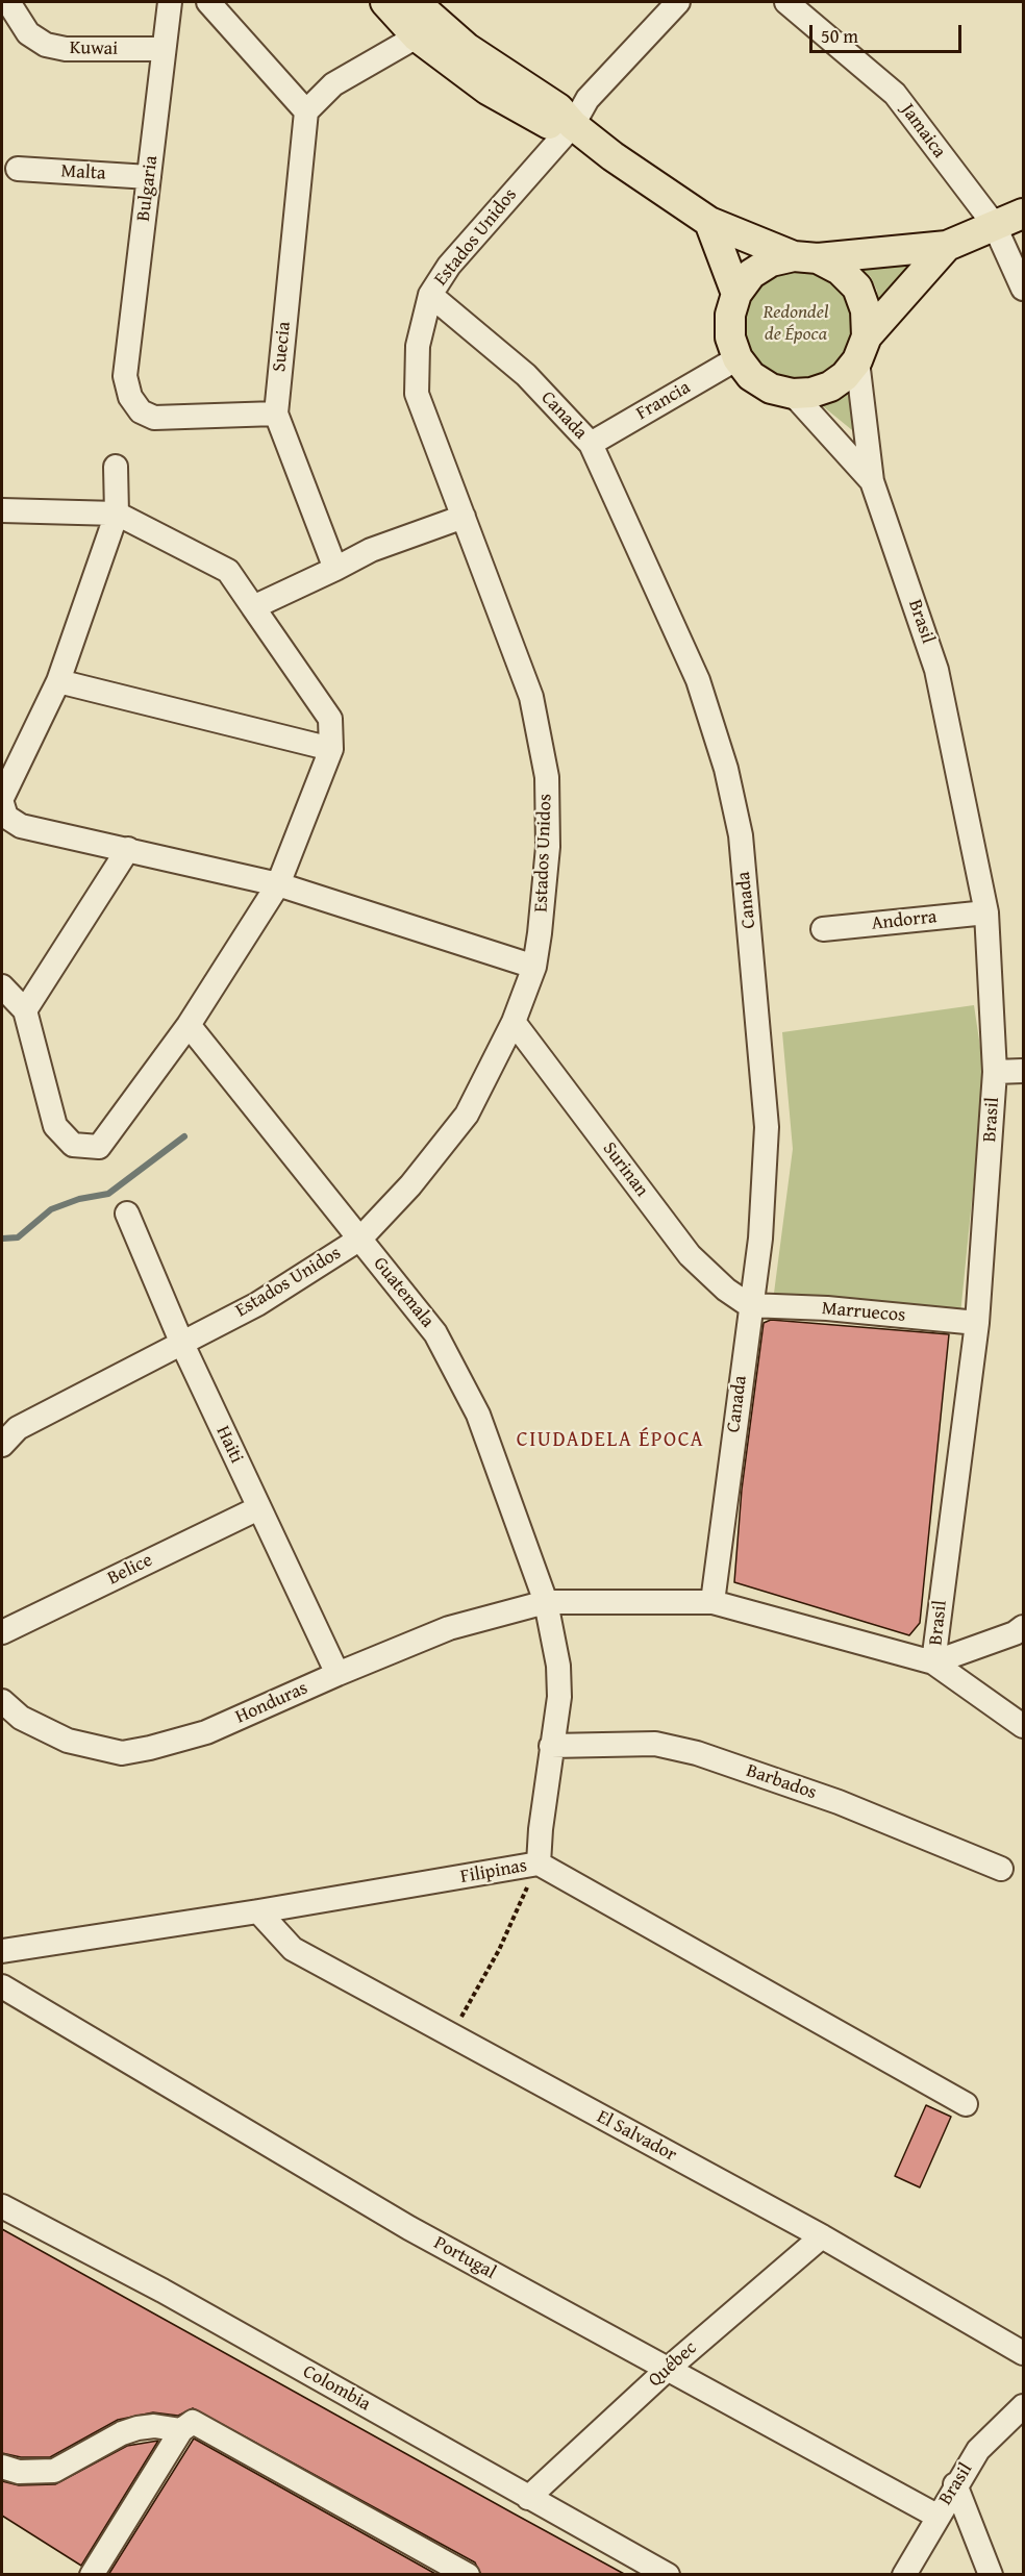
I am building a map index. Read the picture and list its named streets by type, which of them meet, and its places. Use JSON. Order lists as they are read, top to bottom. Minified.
{"streets":{"street":["Kuwai","Jamaica","Malta","Bulgaria","Estados Unidos","Suecia","Francia","Canada","Brasil","Andorra","Surinan","Guatemala","Marruecos","Haiti","Belice","Honduras","Barbados","Filipinas","El Salvador","Portugal","Québec","Colombia"]},"crossings":[["Kuwai","Bulgaria"],["Malta","Bulgaria"],["Bulgaria","Suecia"],["Estados Unidos","Canada"],["Estados Unidos","Surinan"],["Estados Unidos","Guatemala"],["Estados Unidos","Haiti"],["Francia","Canada"],["Francia","Brasil"],["Canada","Surinan"],["Canada","Marruecos"],["Canada","Honduras"],["Brasil","Andorra"],["Brasil","Marruecos"],["Brasil","Honduras"],["Brasil","Portugal"],["Surinan","Marruecos"],["Guatemala","Honduras"],["Guatemala","Barbados"],["Guatemala","Filipinas"],["Haiti","Belice"],["Haiti","Honduras"],["Filipinas","El Salvador"],["El Salvador","Québec"],["Portugal","Québec"],["Québec","Colombia"]],"districts":["CIUDADELA ÉPOCA"],"parks":["Redondel de Época"],"scale_bar":"50 m"}
